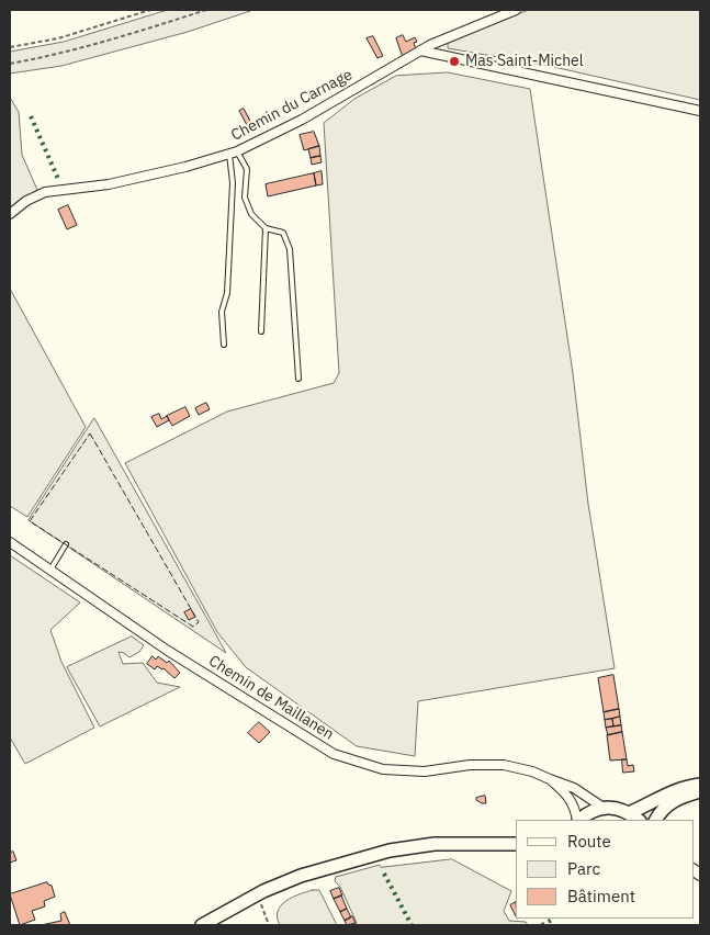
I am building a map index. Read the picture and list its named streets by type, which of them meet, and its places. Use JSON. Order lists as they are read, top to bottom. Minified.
{"streets":{"street":["Chemin du Carnage","Chemin de Maillanen"]},"places":["Mas Saint-Michel"],"legend":["Route","Parc","Bâtiment"]}
